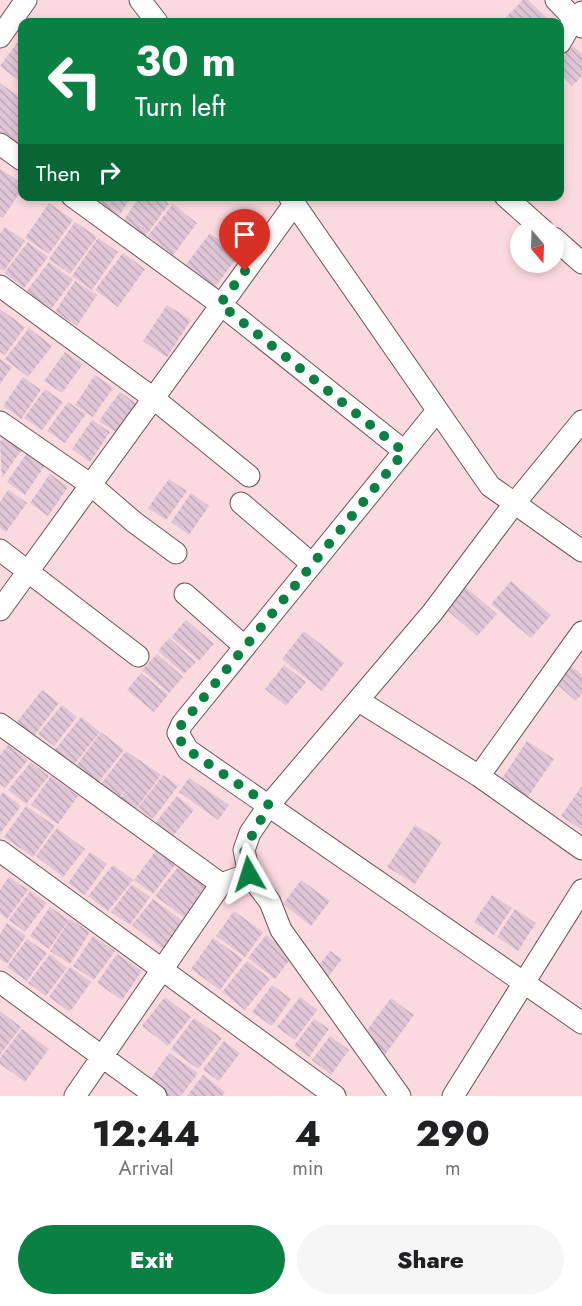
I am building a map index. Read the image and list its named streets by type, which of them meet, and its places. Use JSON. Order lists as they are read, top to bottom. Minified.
{"north":"bottom","page":{"turn":["30 m","Turn left"],"then":"Then","eta":["12:44","Arrival","4","min","290","m"],"buttons":["Exit","Share"]}}
